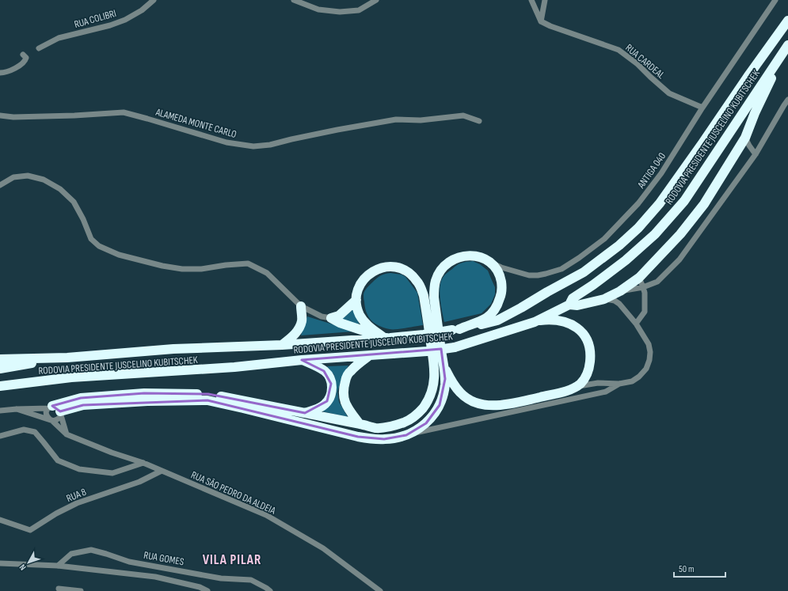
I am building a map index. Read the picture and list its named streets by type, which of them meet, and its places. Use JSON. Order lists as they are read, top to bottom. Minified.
{"streets":{"highway":["RODOVIA PRESIDENTE JUSCELINO KUBITSCHEK"],"street":["RUA COLIBRI","RUA CARDEAL","ALAMEDA MONTE CARLO","ANTIGA 040","RUA SÃO PEDRO DA ALDEIA","RUA 8","RUA GOMES"]},"crossings":[["RUA CARDEAL","ANTIGA 040"],["RUA SÃO PEDRO DA ALDEIA","RUA 8"]],"districts":["VILA PILAR"],"scale_bar":"50 m","north":"bottom left"}
